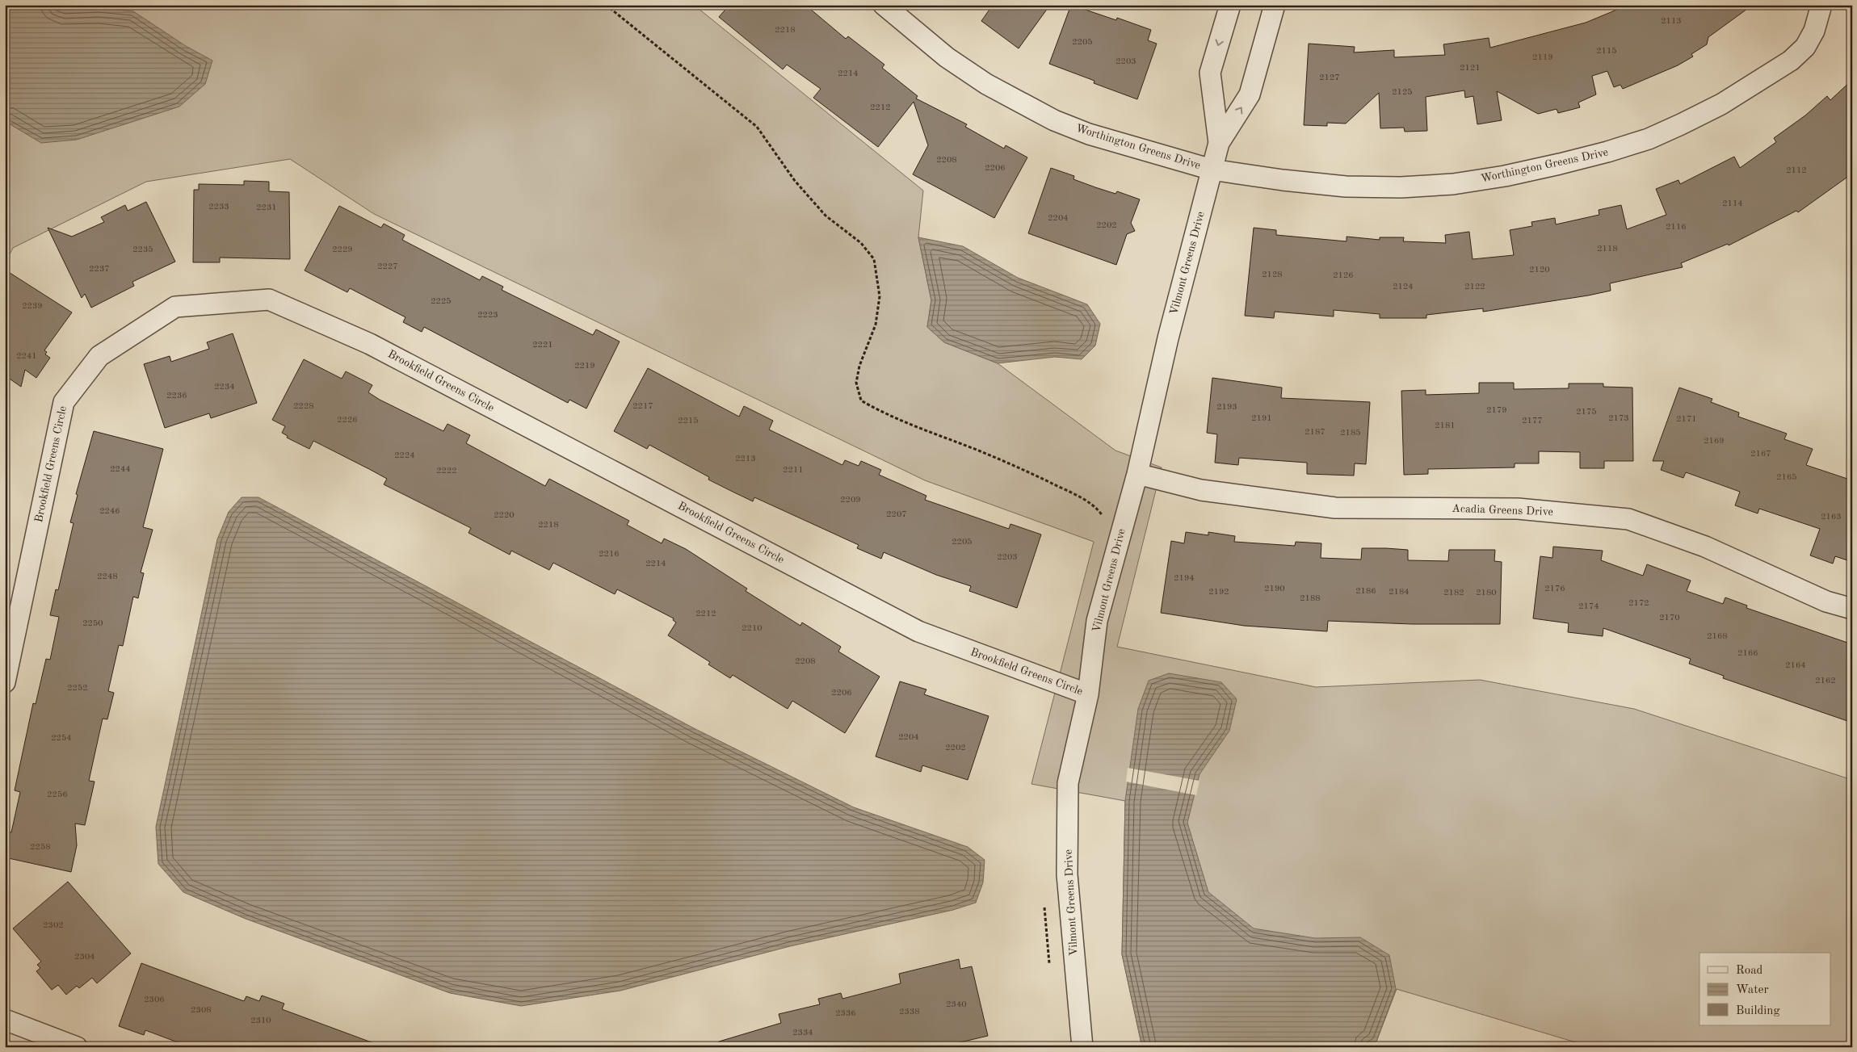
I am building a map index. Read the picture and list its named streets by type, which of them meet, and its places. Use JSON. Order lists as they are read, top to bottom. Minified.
{"streets":{"street":["Worthington Greens Drive","Vilmont Greens Drive","Brookfield Greens Circle","Acadia Greens Drive"]},"crossings":[["Worthington Greens Drive","Vilmont Greens Drive"],["Vilmont Greens Drive","Brookfield Greens Circle"],["Vilmont Greens Drive","Acadia Greens Drive"]],"house_numbers":["2113","2218","2205","2115","2119","2203","2121","2214","2127","2125","2212","2208","2206","2112","2114","2233","2231","2204","2202","2116","2118","2235","2229","2227","2237","2120","2128","2126","2124","2122","2225","2239","2223","2221","2241","2219","2234","2236","2228","2217","2193","2179","2175","2191","2173","2171","2226","2215","2177","2181","2187","2185","2169","2167","2224","2213","2244","2211","2222","2165","2209","2246","2207","2220","2163","2218","2205","2216","2203","2214","2248","2194","2190","2176","2186","2192","2184","2182","2180","2188","2172","2174","2212","2170","2250","2210","2168","2166","2208","2164","2162","2252","2206","2204","2254","2202","2256","2258","2302","2304","2306","2340","2308","2338","2336","2310","2334"],"legend":["Road","Water","Building"]}
